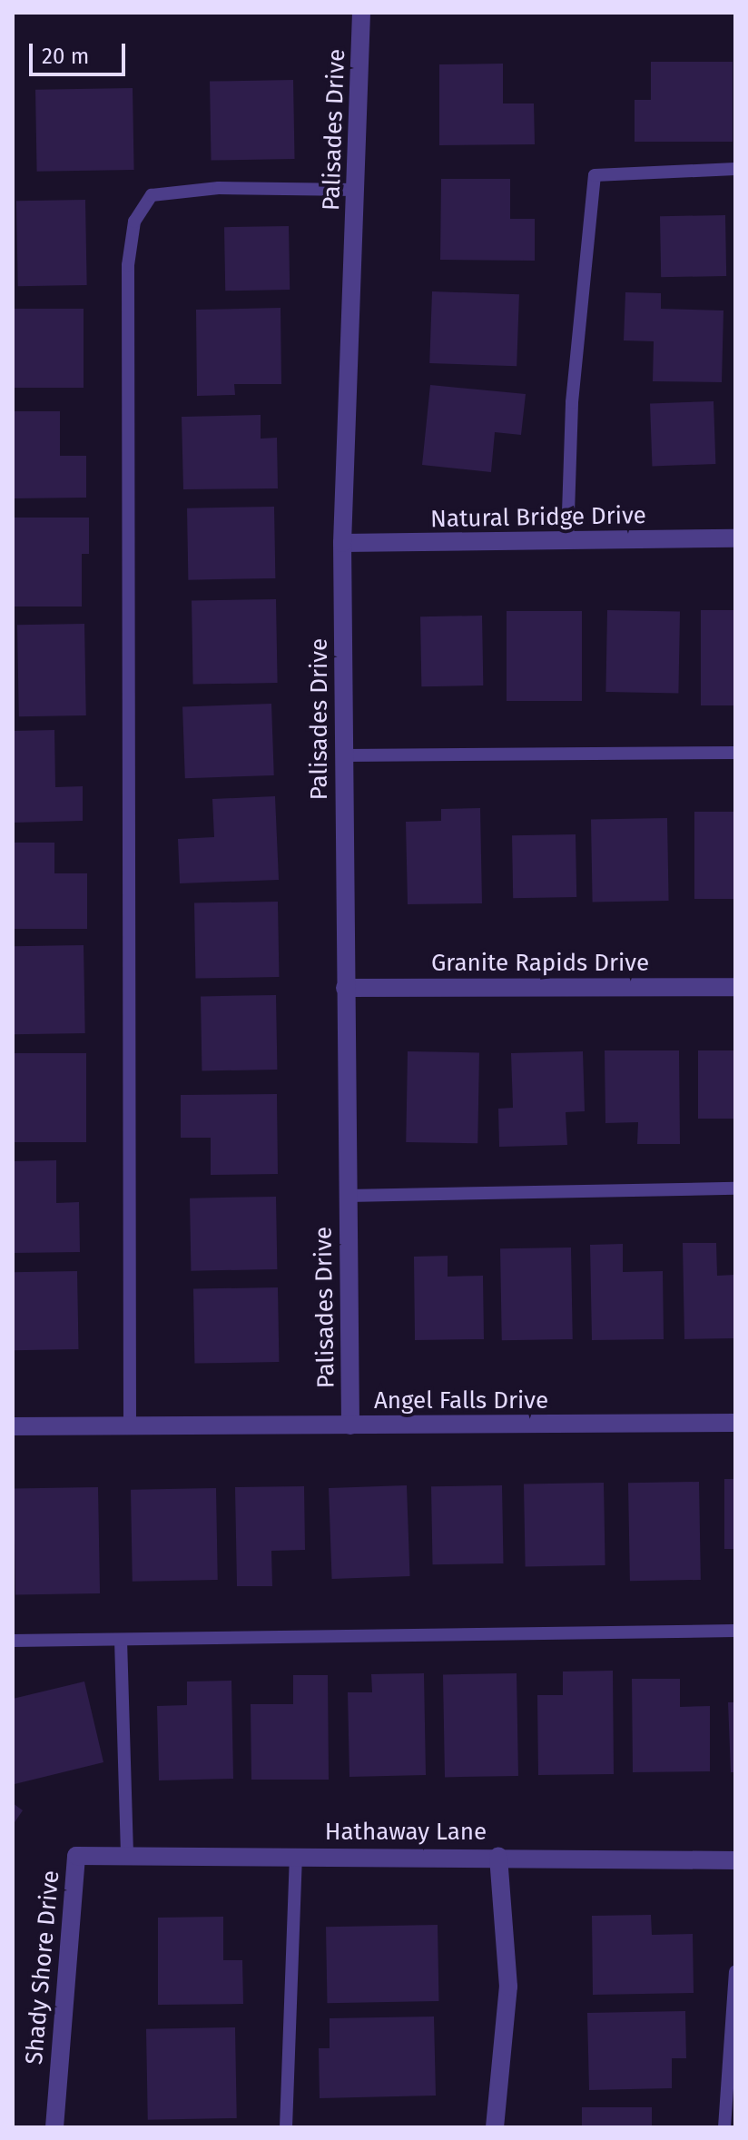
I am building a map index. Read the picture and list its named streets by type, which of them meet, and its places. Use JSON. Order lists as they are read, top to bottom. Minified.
{"streets":{"street":["Palisades Drive","Natural Bridge Drive","Granite Rapids Drive","Angel Falls Drive","Hathaway Lane","Shady Shore Drive"]},"crossings":[["Palisades Drive","Natural Bridge Drive"],["Palisades Drive","Granite Rapids Drive"],["Palisades Drive","Angel Falls Drive"],["Hathaway Lane","Shady Shore Drive"]],"scale_bar":"20 m"}
